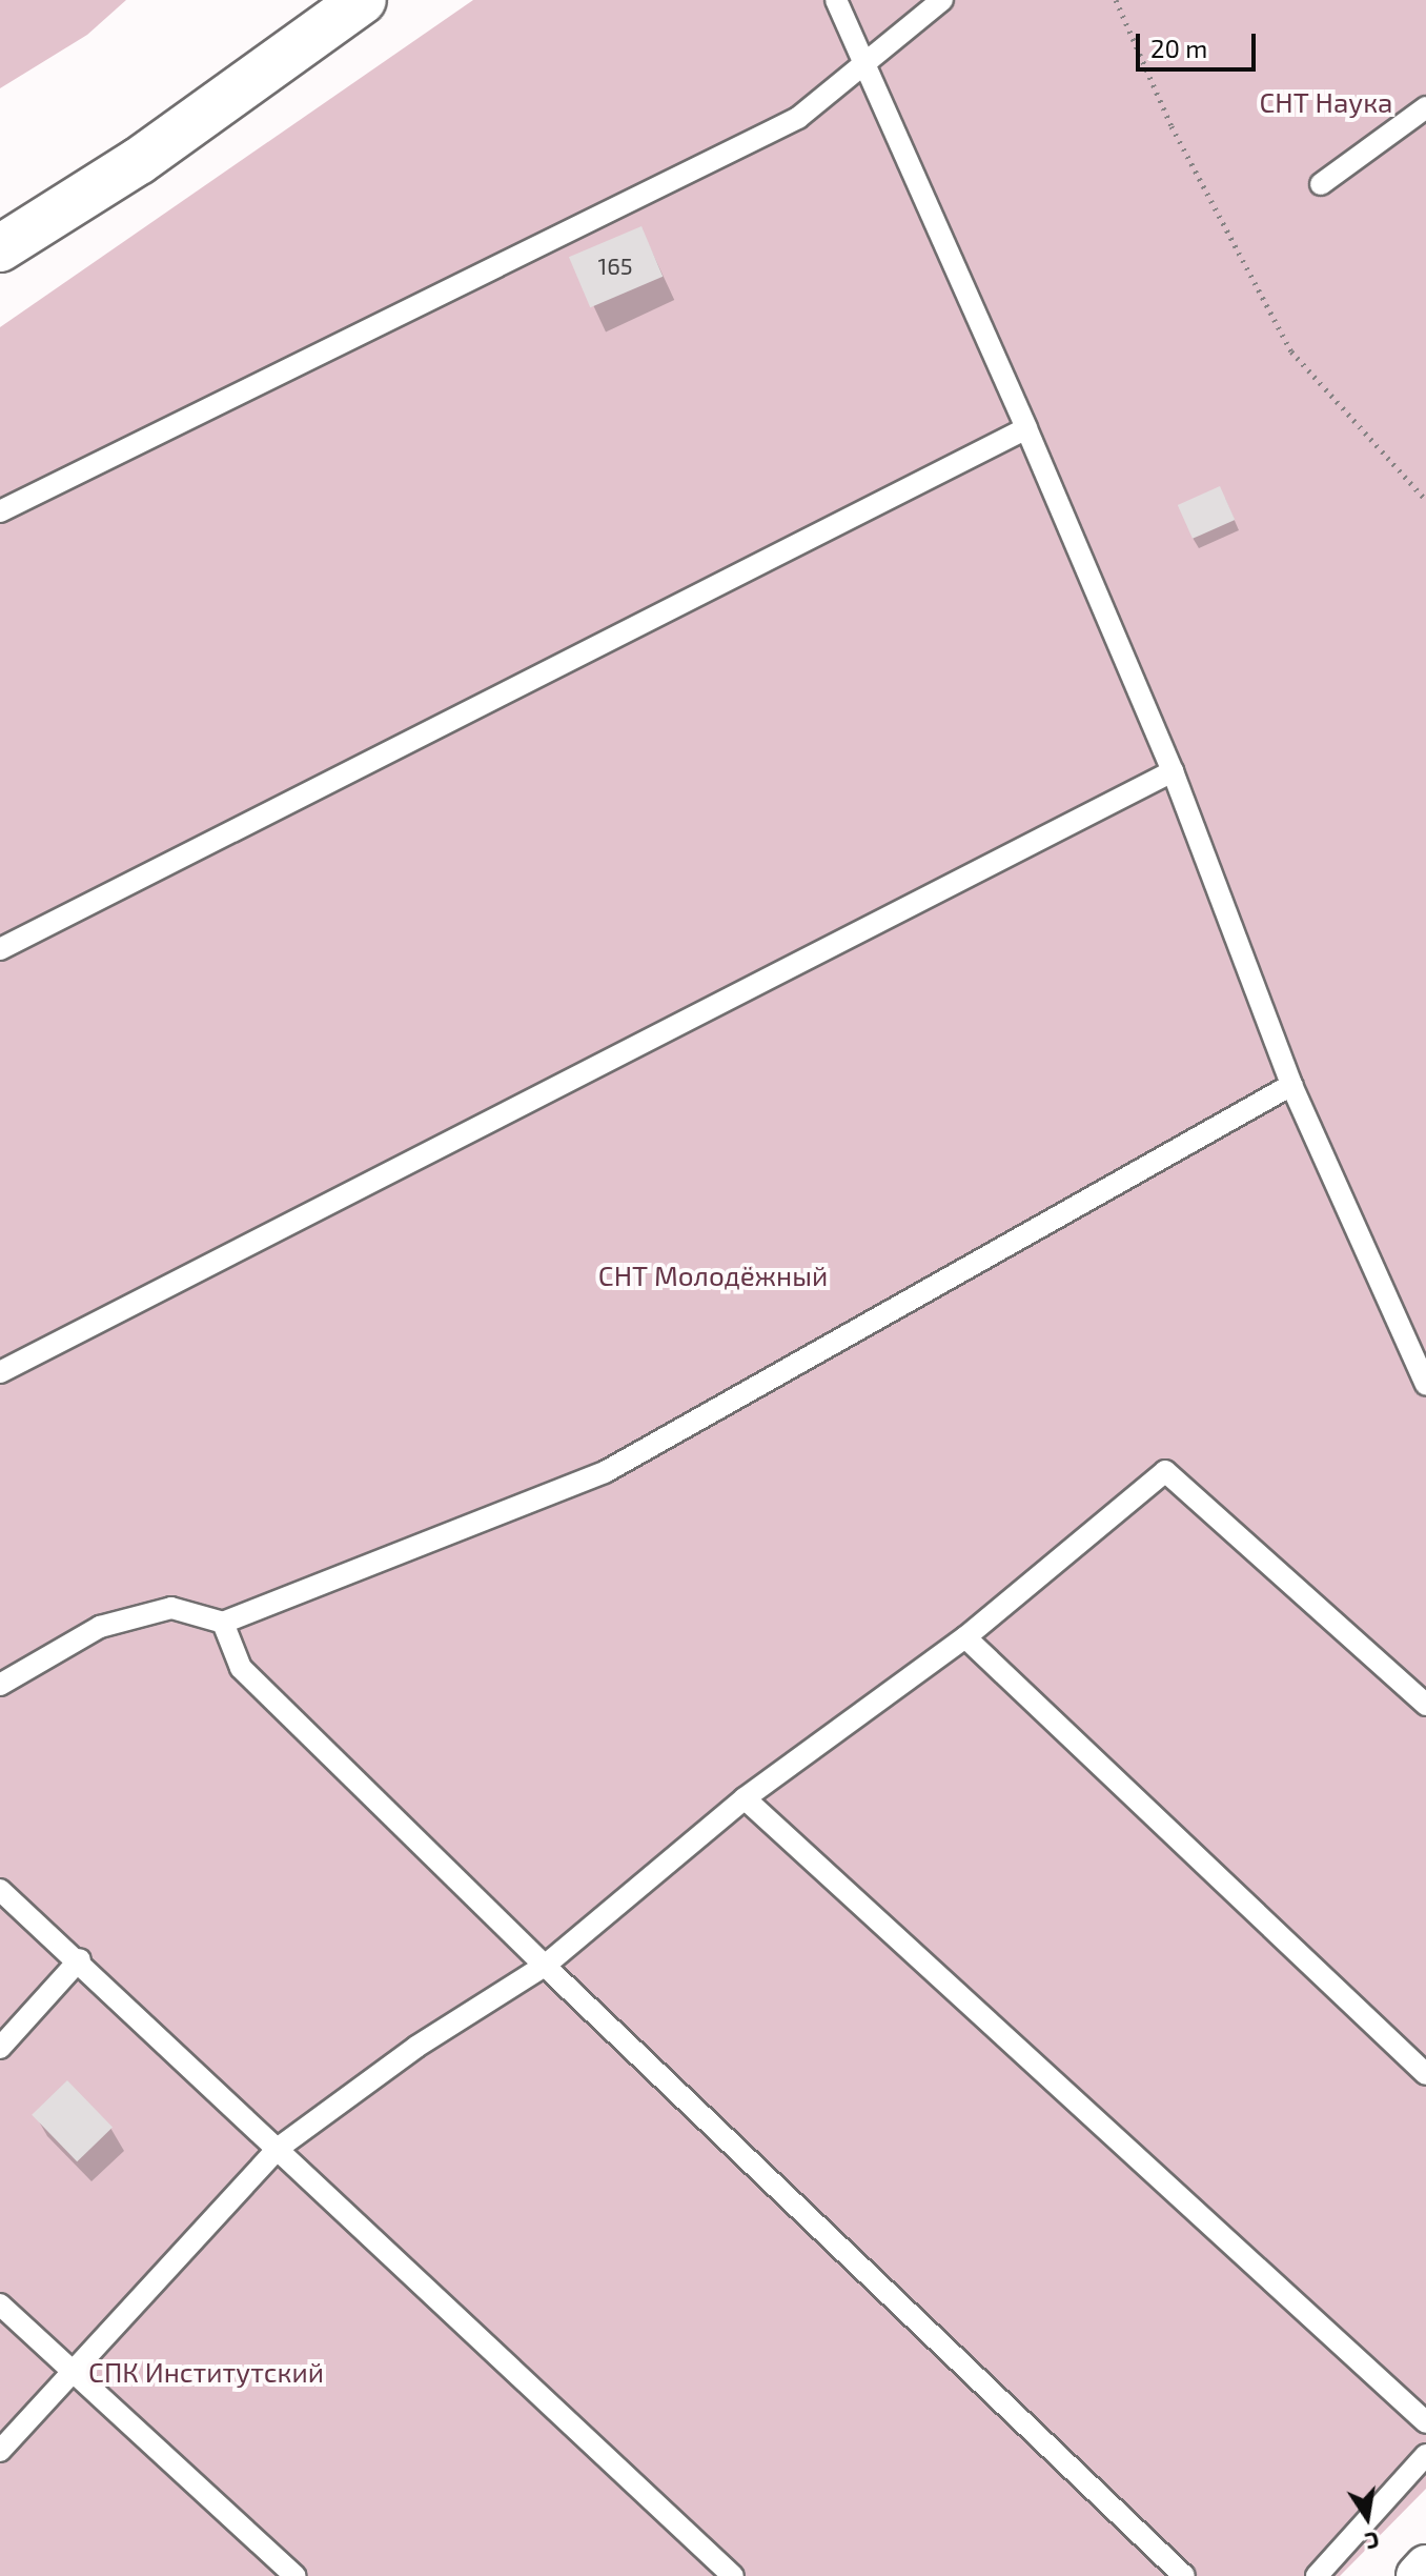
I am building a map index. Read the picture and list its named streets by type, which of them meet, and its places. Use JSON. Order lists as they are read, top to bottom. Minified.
{"parks":["СНТ Наука","СНТ Молодёжный","СПК Институтский"],"house_numbers":["165"],"scale_bar":"20 m","north":"bottom"}
